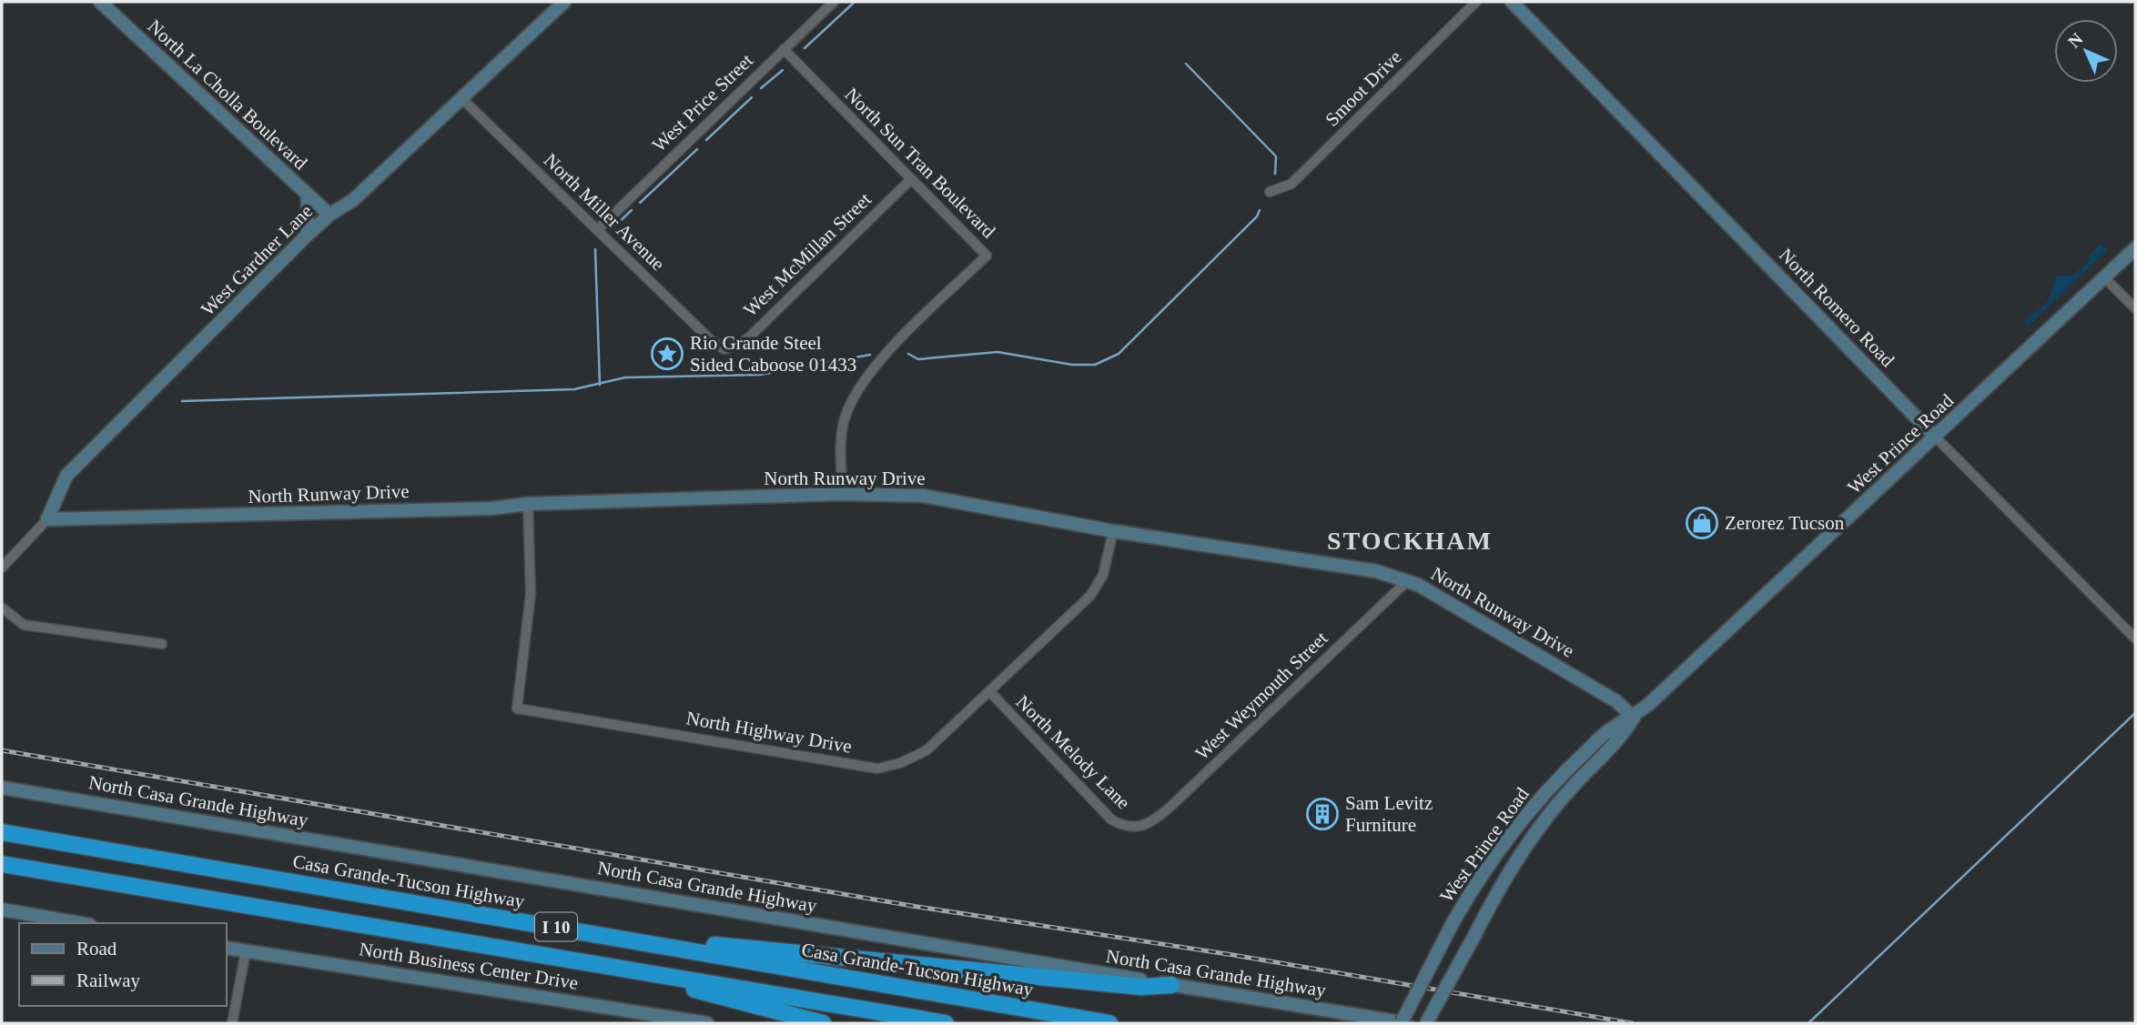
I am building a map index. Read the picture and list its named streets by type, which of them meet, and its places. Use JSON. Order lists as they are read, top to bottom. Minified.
{"streets":{"highway":["Casa Grande-Tucson Highway","I 10"],"main road":["North La Cholla Boulevard","West Gardner Lane","North Romero Road","West Prince Road","North Runway Drive","North Casa Grande Highway","North Business Center Drive"],"street":["Smoot Drive","West Price Street","North Sun Tran Boulevard","North Miller Avenue","West McMillan Street","West Weymouth Street","North Highway Drive","North Melody Lane"]},"crossings":[["North La Cholla Boulevard","West Gardner Lane"],["West Price Street","North Sun Tran Boulevard"],["West Price Street","North Miller Avenue"],["North Sun Tran Boulevard","West McMillan Street"],["North Sun Tran Boulevard","North Runway Drive"],["North Miller Avenue","West McMillan Street"],["North Miller Avenue","West Gardner Lane"],["West Gardner Lane","North Runway Drive"],["North Romero Road","West Prince Road"],["West Prince Road","North Runway Drive"],["West Prince Road","North Casa Grande Highway"],["North Runway Drive","West Weymouth Street"],["North Runway Drive","North Highway Drive"],["West Weymouth Street","North Melody Lane"],["North Highway Drive","North Melody Lane"]],"districts":["STOCKHAM"],"places":{"place":["Rio Grande Steel Sided Caboose 01433"],"shop":["Zerorez Tucson"],"building":["Sam Levitz Furniture"]},"legend":["Road","Railway"],"north":"top left"}
